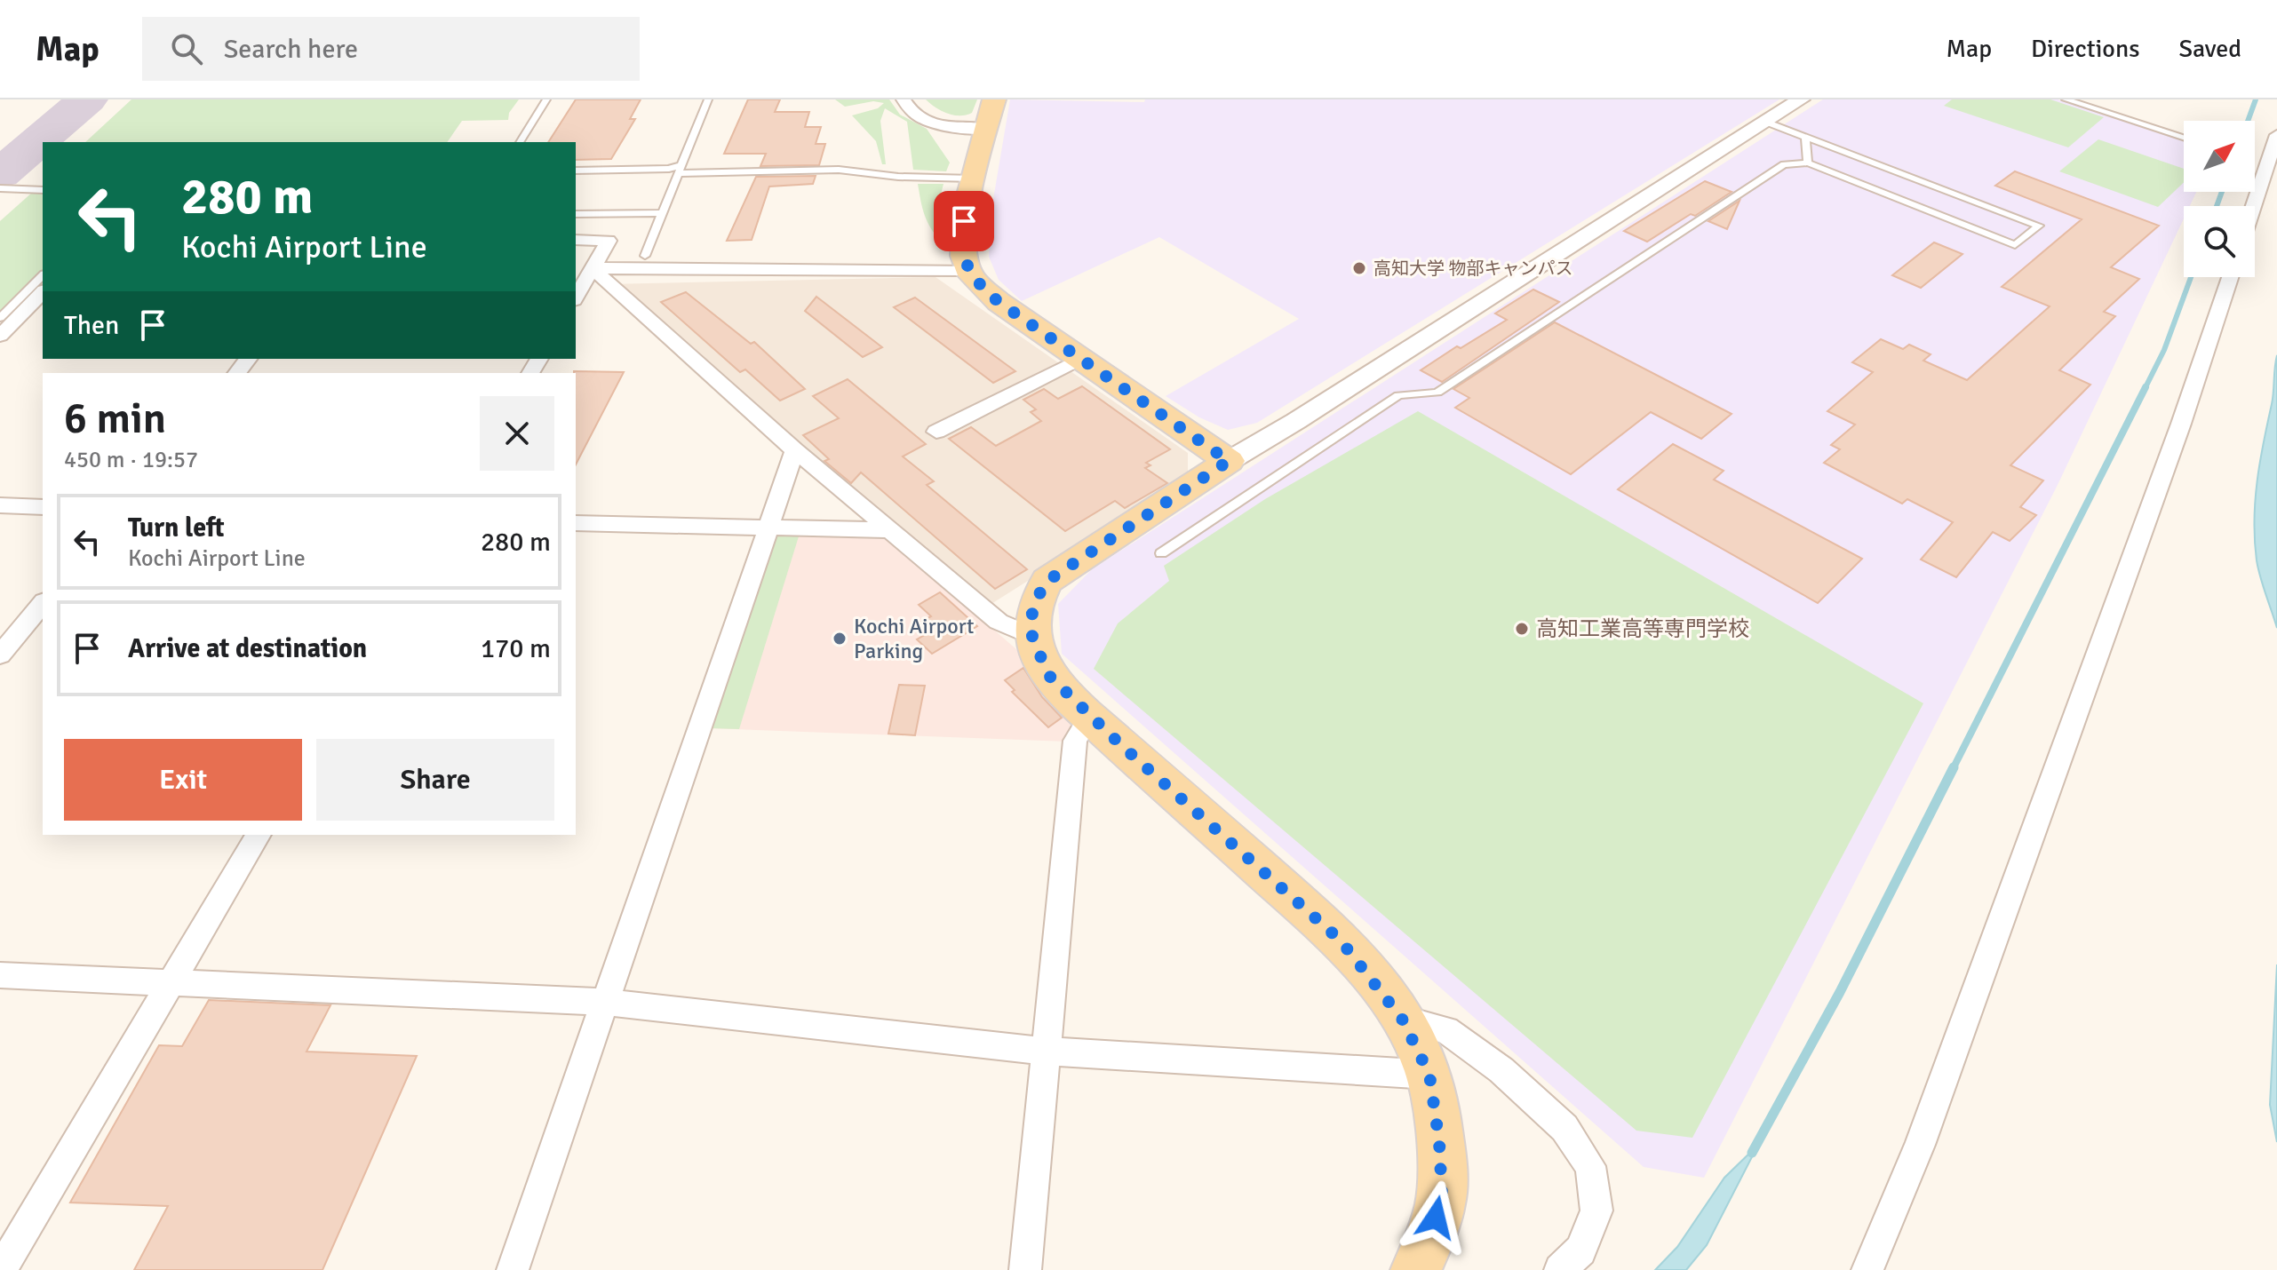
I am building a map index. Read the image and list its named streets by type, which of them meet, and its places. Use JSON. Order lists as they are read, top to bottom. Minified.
{"places":["高知大学 物部キャンパス","高知工業高等専門学校","Kochi Airport Parking"],"north":"top right","page":{"header":"Map","search":"Search here","nav":["Map","Directions","Saved"],"turn":["280 m","Kochi Airport Line"],"then":"Then","heading":["6 min","450 m · 19:57"],"list":[{"name":"Turn left","note":"Kochi Airport Line","value":"280 m"},{"name":"Arrive at destination","value":"170 m"}],"buttons":["Exit","Share"]}}
